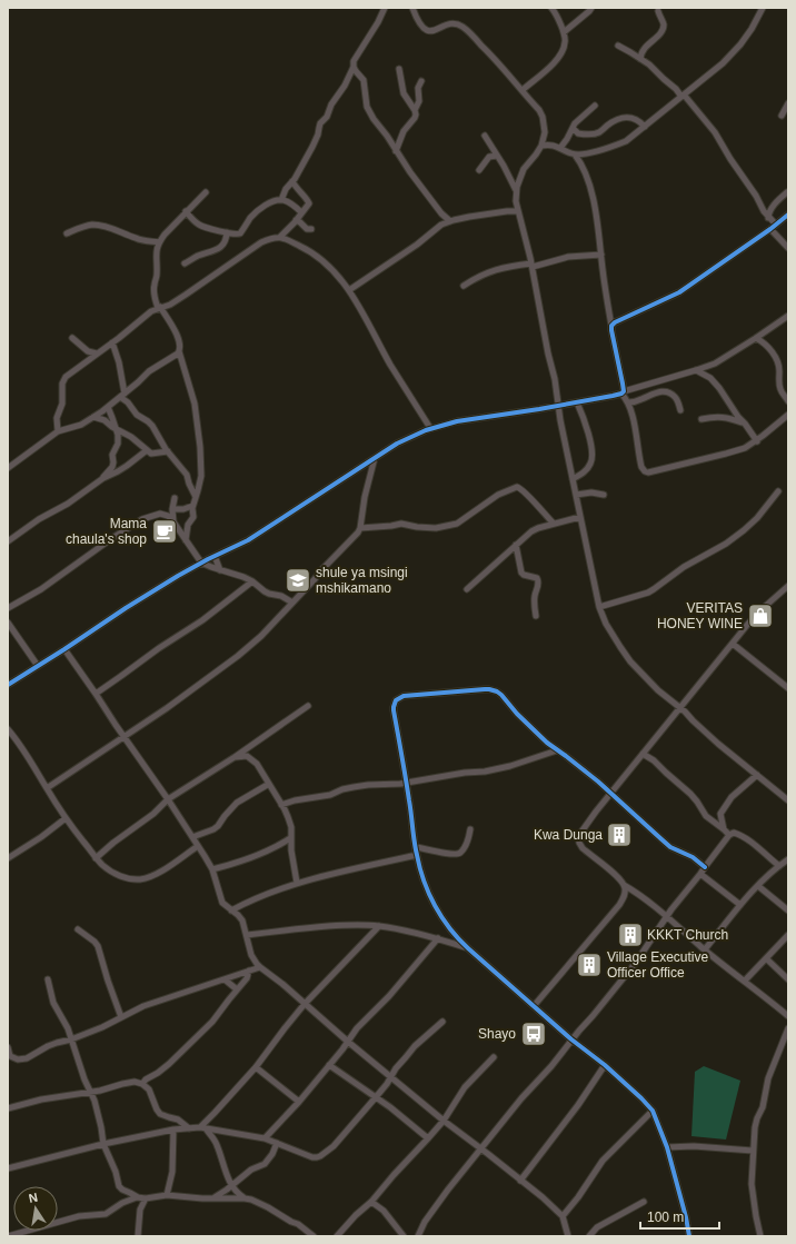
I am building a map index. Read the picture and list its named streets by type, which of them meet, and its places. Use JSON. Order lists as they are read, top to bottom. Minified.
{"places":{"cafe":["Mama chaula's shop"],"school or university":["shule ya msingi mshikamano"],"shop":["VERITAS HONEY WINE"],"building":["Kwa Dunga","KKKT Church","Village Executive Officer Office"],"bus stop":["Shayo"]},"scale_bar":"100 m","north":"top"}
